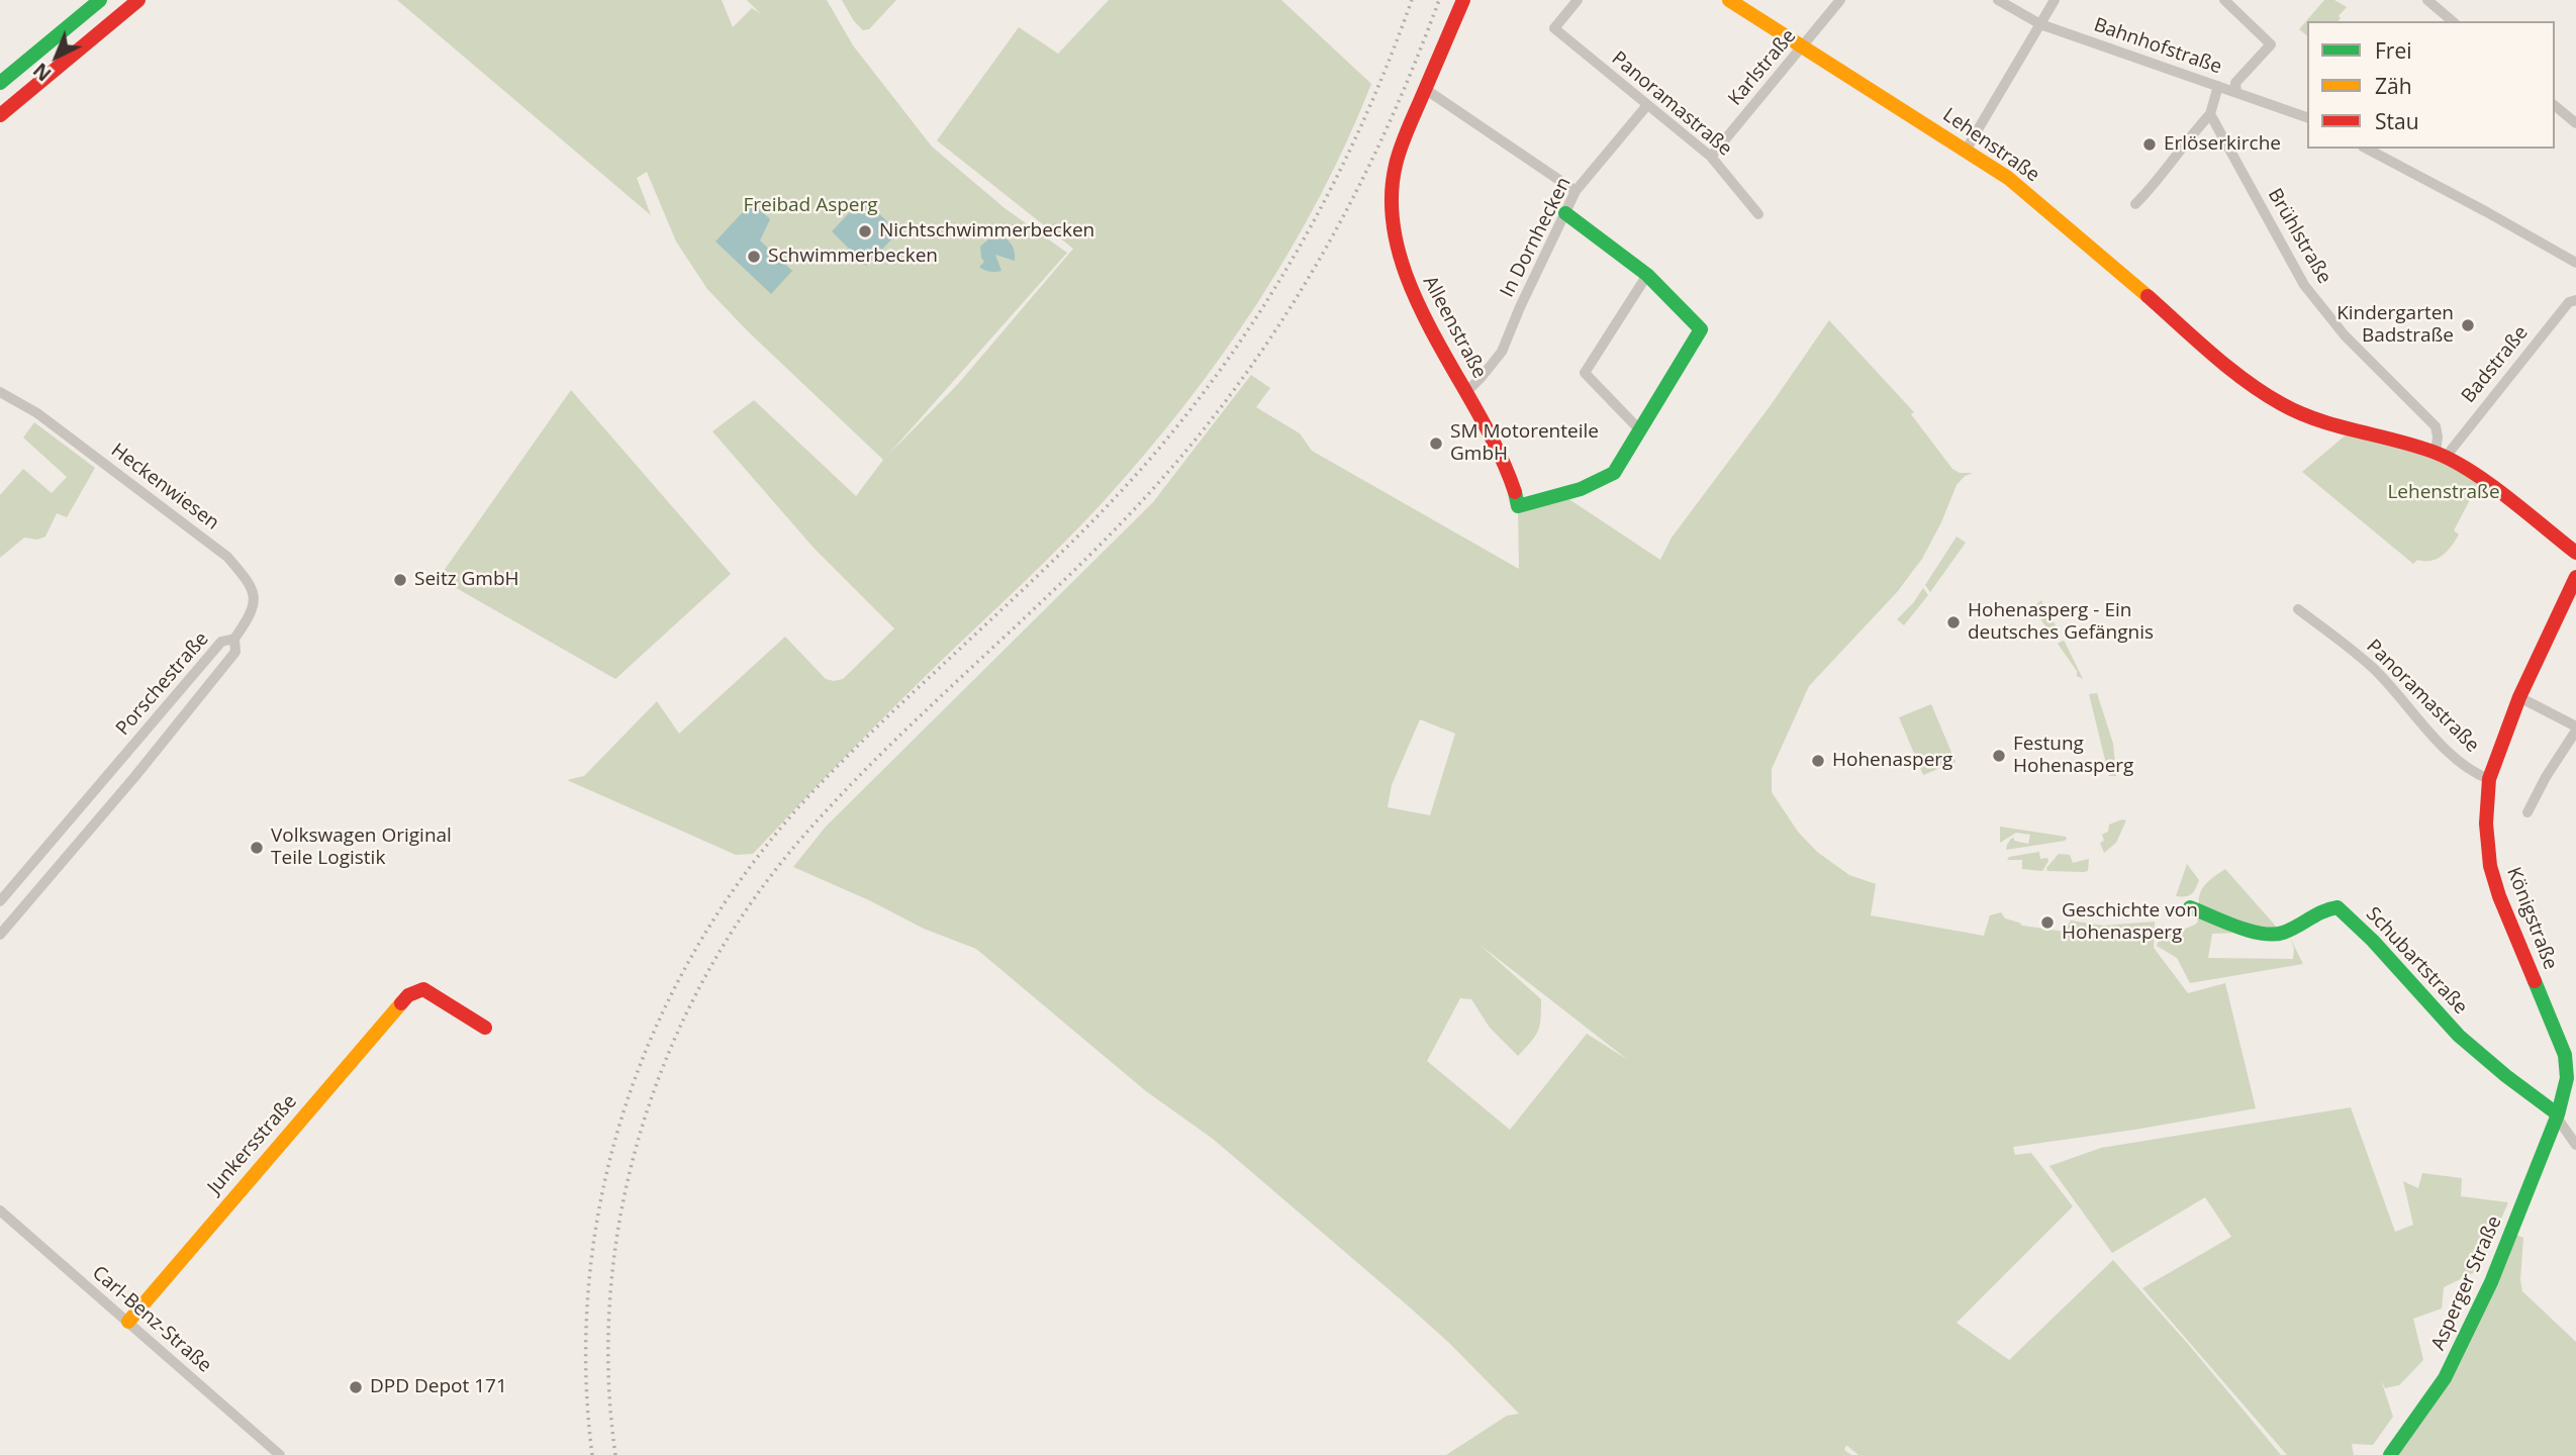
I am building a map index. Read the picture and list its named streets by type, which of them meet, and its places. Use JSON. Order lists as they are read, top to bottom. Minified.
{"streets":{"main road":["Lehenstraße","Alleenstraße","Königstraße","Schubartstraße","Junkersstraße","Asperger Straße"],"street":["Bahnhofstraße","Karlstraße","Panoramastraße","Brühlstraße","In Dornhecken","Badstraße","Heckenwiesen","Porschestraße","Carl-Benz-Straße"]},"crossings":[["Karlstraße","Panoramastraße"],["Karlstraße","Lehenstraße"],["Panoramastraße","In Dornhecken"],["Panoramastraße","Königstraße"],["Lehenstraße","Brühlstraße"],["Lehenstraße","Badstraße"],["Brühlstraße","Badstraße"],["In Dornhecken","Alleenstraße"],["Heckenwiesen","Porschestraße"],["Königstraße","Schubartstraße"],["Königstraße","Asperger Straße"],["Schubartstraße","Asperger Straße"],["Junkersstraße","Carl-Benz-Straße"]],"parks":["Freibad Asperg","Lehenstraße"],"places":["Erlöserkirche","Nichtschwimmerbecken","Schwimmerbecken","Kindergarten Badstraße","SM Motorenteile GmbH","Seitz GmbH","Hohenasperg - Ein deutsches Gefängnis","Festung Hohenasperg","Hohenasperg","Volkswagen Original Teile Logistik","Geschichte von Hohenasperg","DPD Depot 171"],"legend":["Frei","Zäh","Stau"],"north":"bottom left"}
